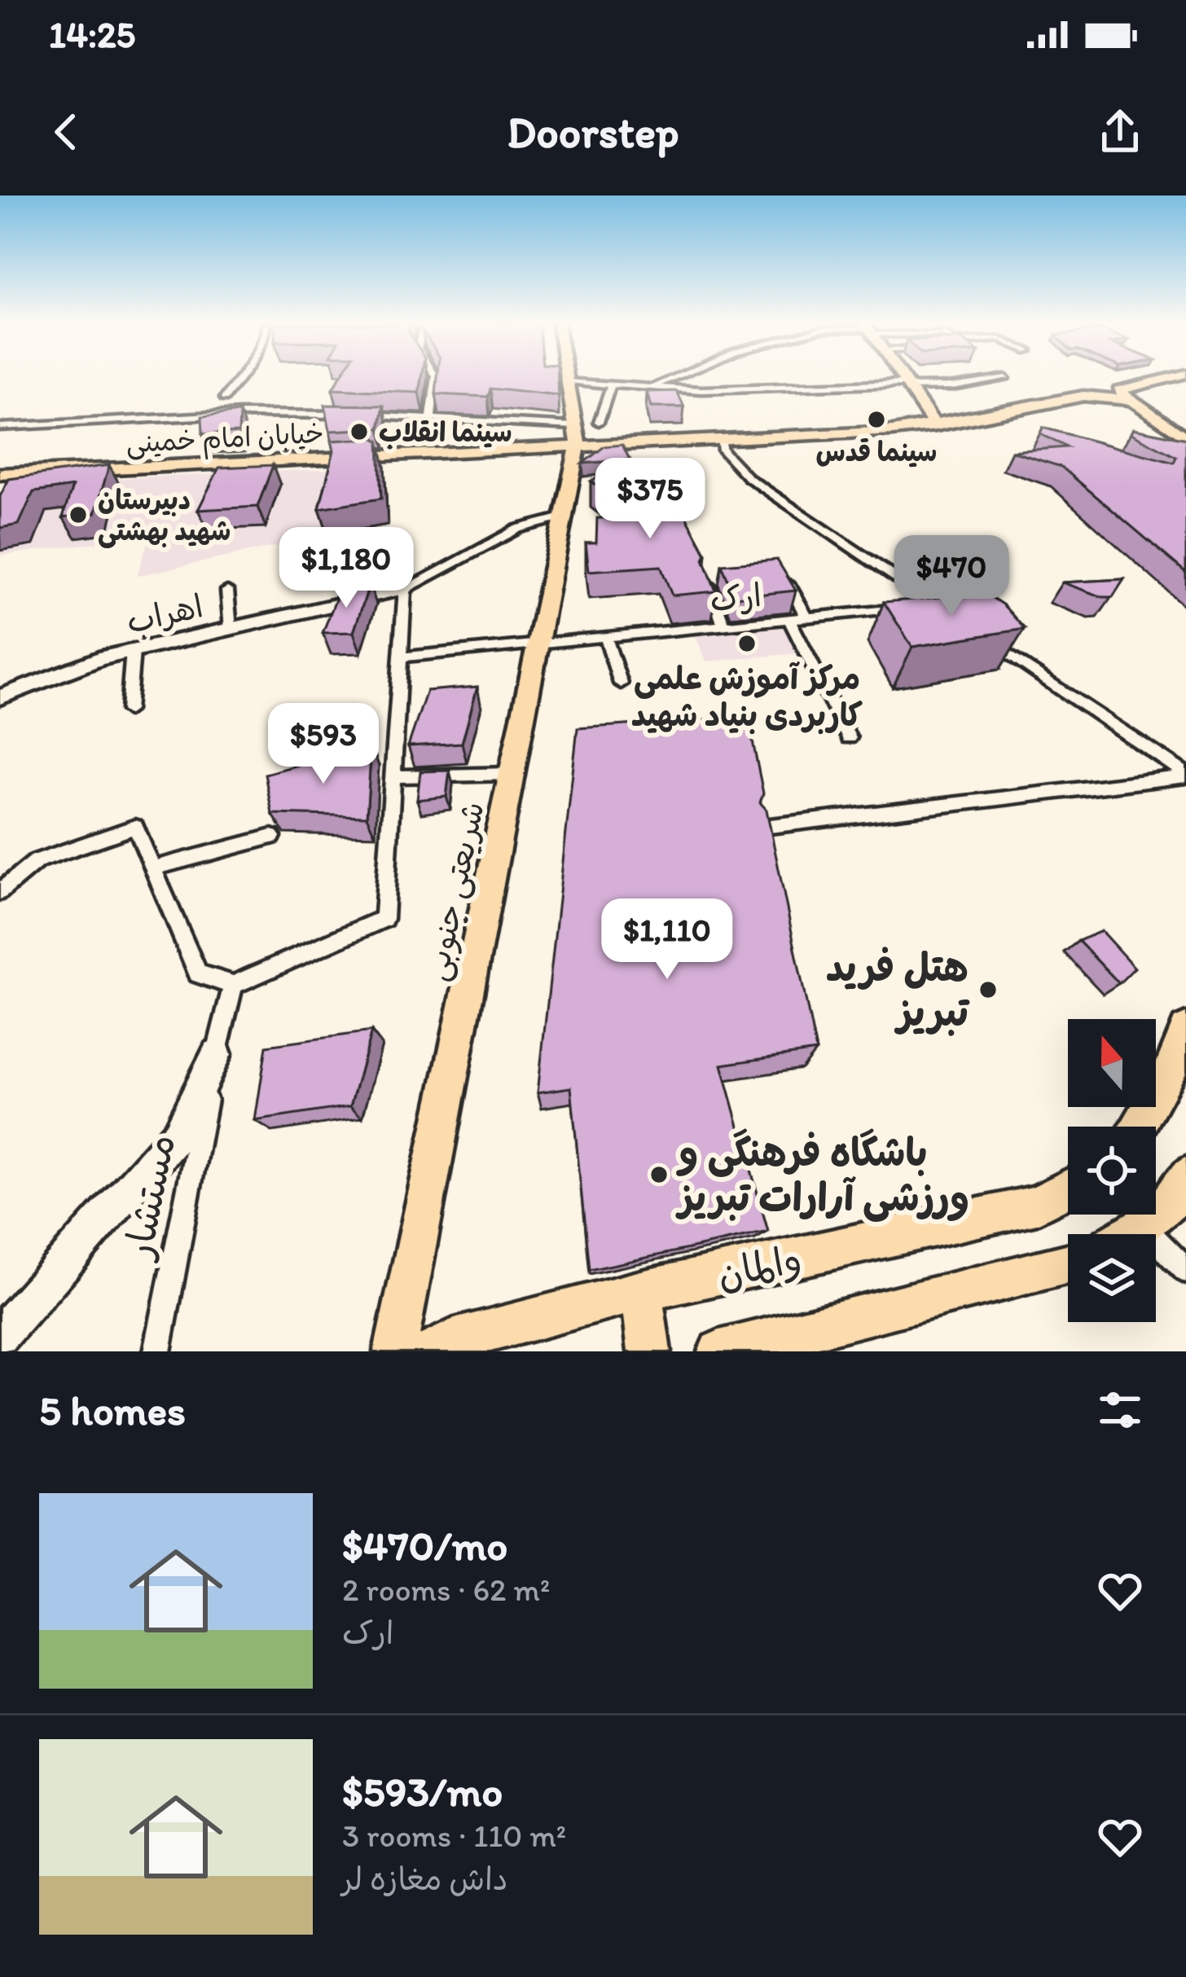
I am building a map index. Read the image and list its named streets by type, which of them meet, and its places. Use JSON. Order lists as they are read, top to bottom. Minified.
{"streets":{"main road":["خیابان امام خمینی","شریعتی جنوبی","والمان"],"street":["ارک","اهراب","مستشار"]},"crossings":[["خیابان امام خمینی","شریعتی جنوبی"],["ارک","شریعتی جنوبی"]],"places":["سینما قدس","سینما انقلاب","دبیرستان شهید بهشتی","مرکز آموزش علمی کاربردی بنیاد شهید","هتل فرید تبریز","باشگاه فرهنگی و ورزشی آرارات تبریز"],"north":"top","page":{"status":"14:25","header":"Doorstep","price":["$375","$1,180","$470","$593","$1,110"],"heading":"5 homes","list":[{"name":"$470/mo","note":"2 rooms · 62 m² · ارک"},{"name":"$593/mo","note":"3 rooms · 110 m² · داش مغازه لر"}]}}
